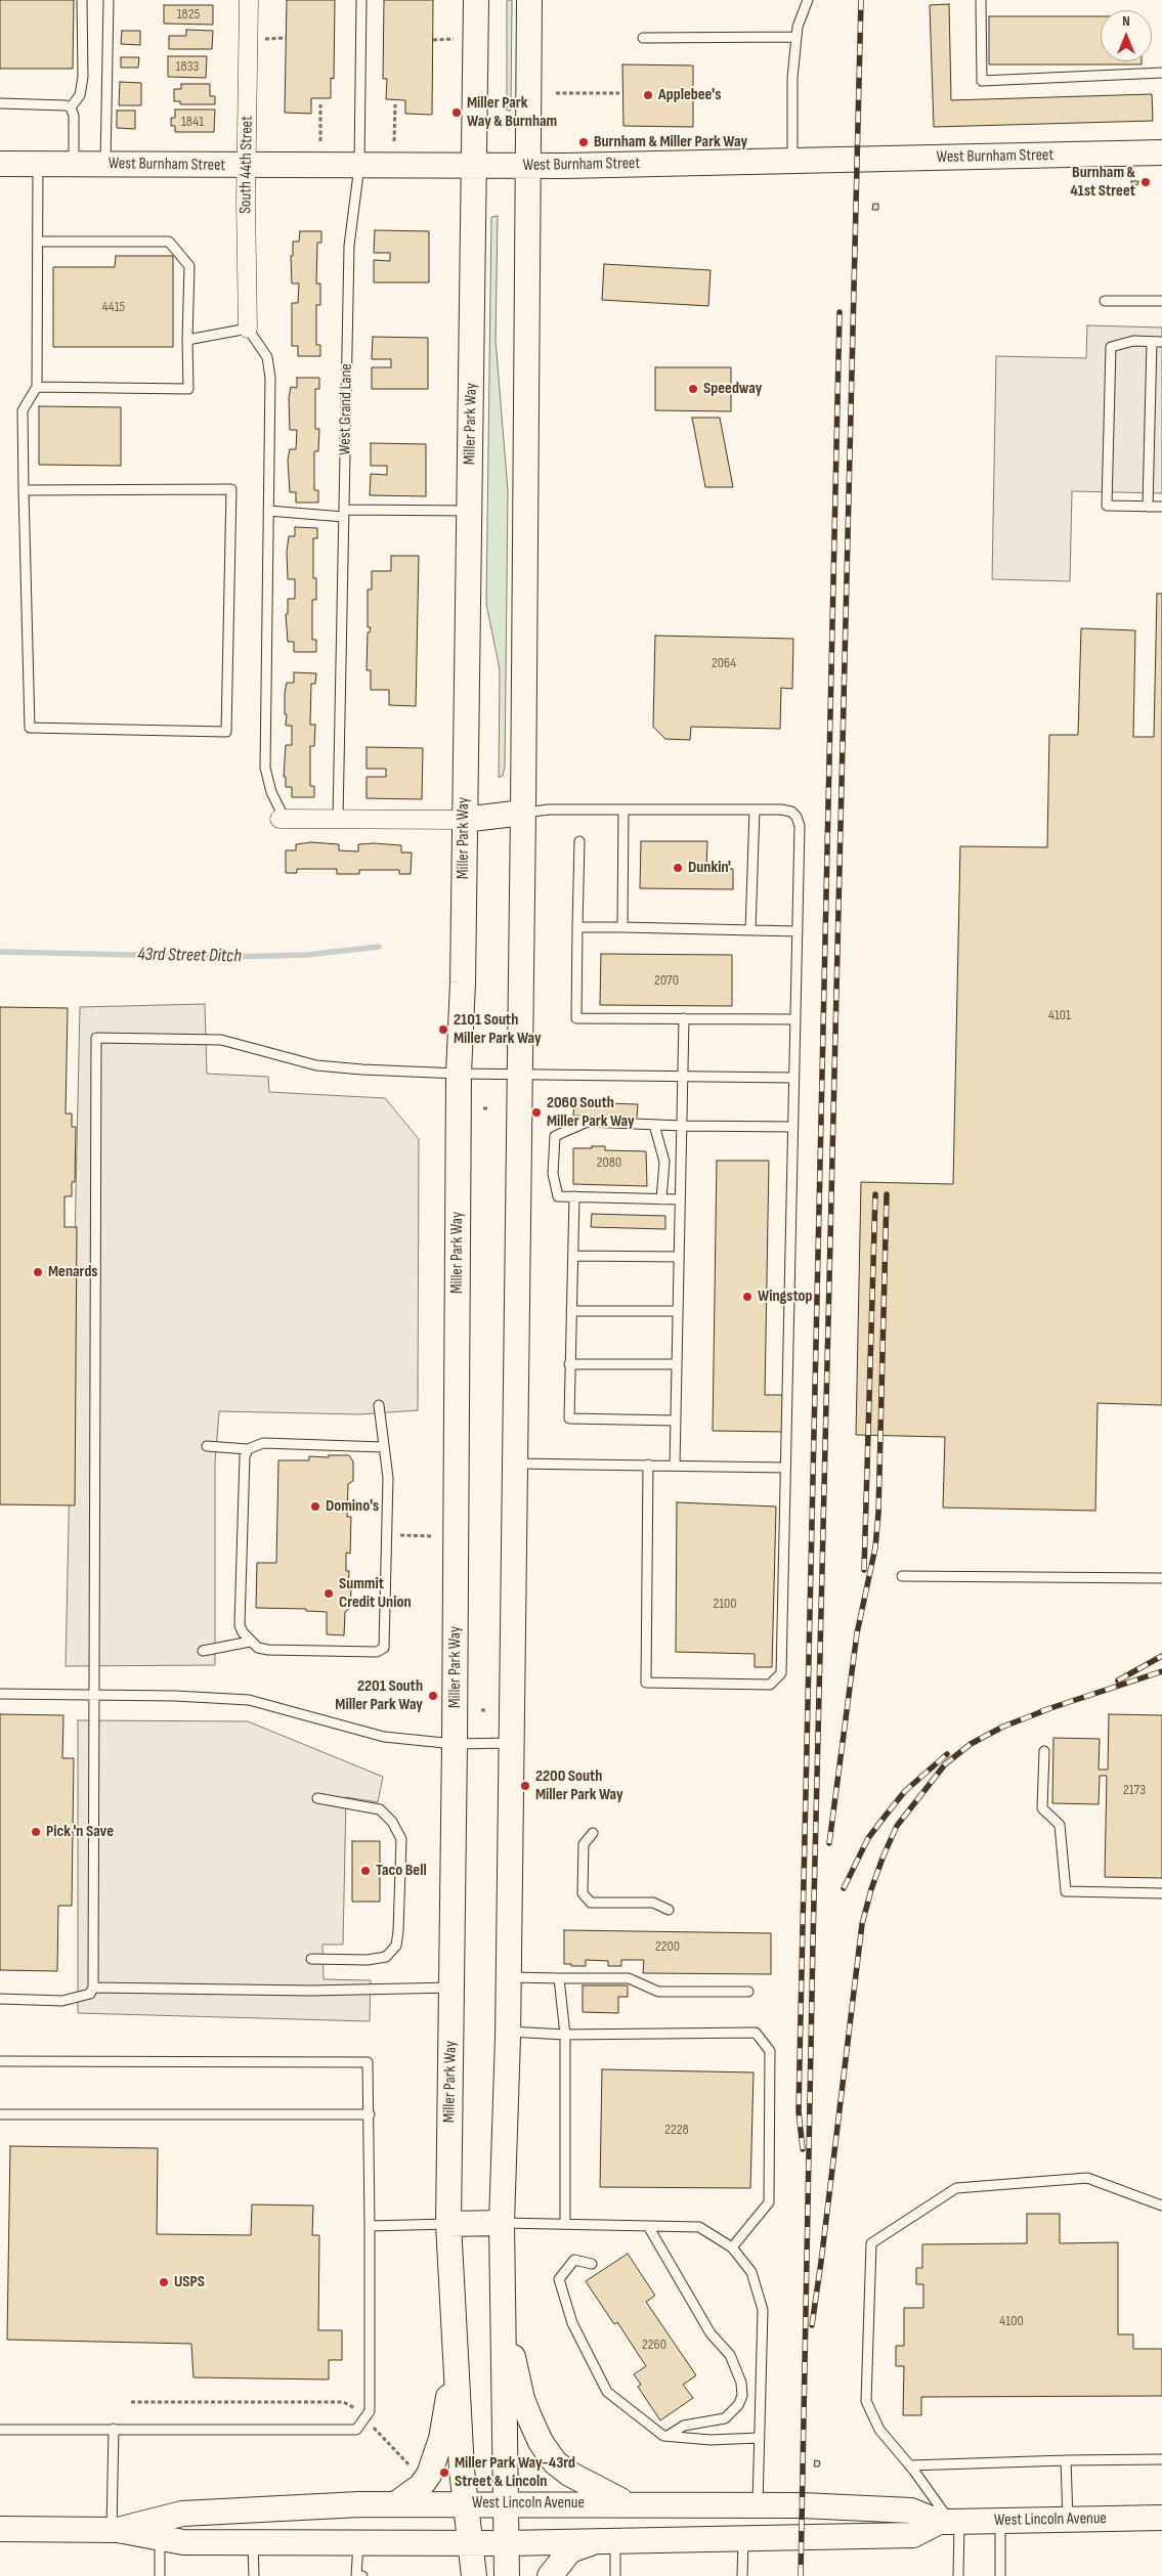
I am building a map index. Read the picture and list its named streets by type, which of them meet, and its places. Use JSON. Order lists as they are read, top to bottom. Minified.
{"streets":{"main road":["West Burnham Street","Miller Park Way","West Lincoln Avenue"],"street":["South 44th Street"],"lane":["West Grand Lane"]},"crossings":[["West Burnham Street","South 44th Street"],["West Burnham Street","West Grand Lane"],["West Burnham Street","Miller Park Way"],["Miller Park Way","West Lincoln Avenue"]],"water":["43rd Street Ditch"],"places":["Applebee's","Miller Park Way & Burnham","Burnham & Miller Park Way","Burnham & 41st Street","Speedway","Dunkin'","2101 South Miller Park Way","2060 South Miller Park Way","Menards","Wingstop","Domino's","Summit Credit Union","2201 South Miller Park Way","2200 South Miller Park Way","Pick 'n Save","Taco Bell","USPS","Miller Park Way-43rd Street & Lincoln"],"house_numbers":["1825","1833","1841","4415","2064","2070","4101","2080","2100","2173","2200","2228","4100","2260"],"north":"top"}
